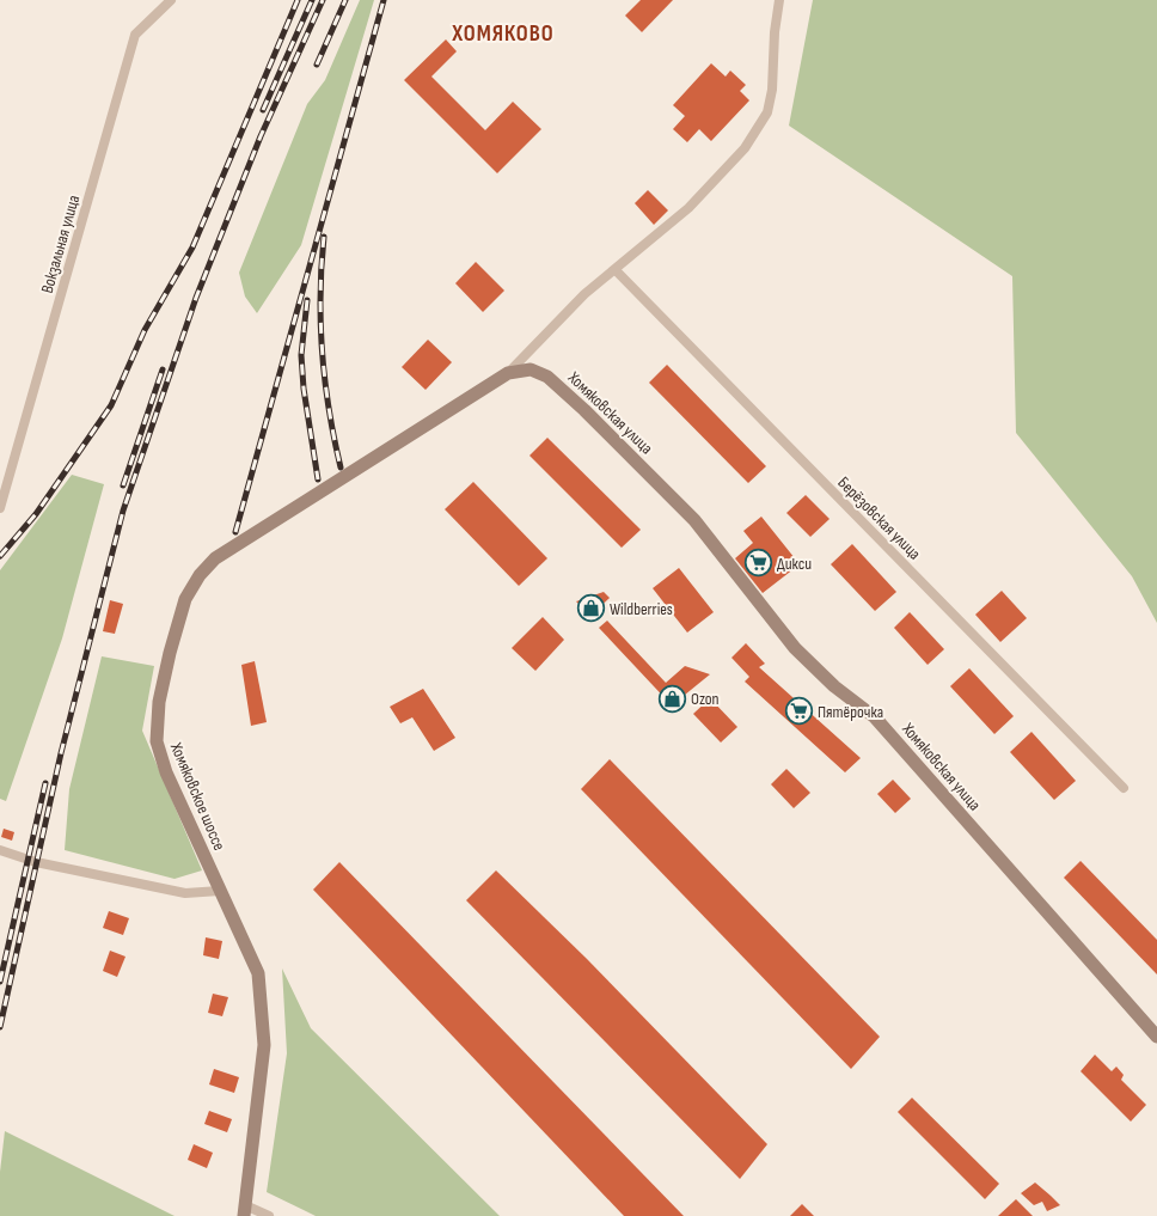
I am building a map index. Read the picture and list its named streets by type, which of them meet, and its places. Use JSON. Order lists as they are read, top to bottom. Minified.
{"streets":{"street":["Вокзальная улица","Хомяковская улица","Берёзовская улица","Хомяковское шоссе"]},"crossings":[["Хомяковская улица","Хомяковское шоссе"]],"districts":["ХОМЯКОВО"],"places":{"supermarket":["Дикси","Пятёрочка"],"shop":["Wildberries","Ozon"]}}
